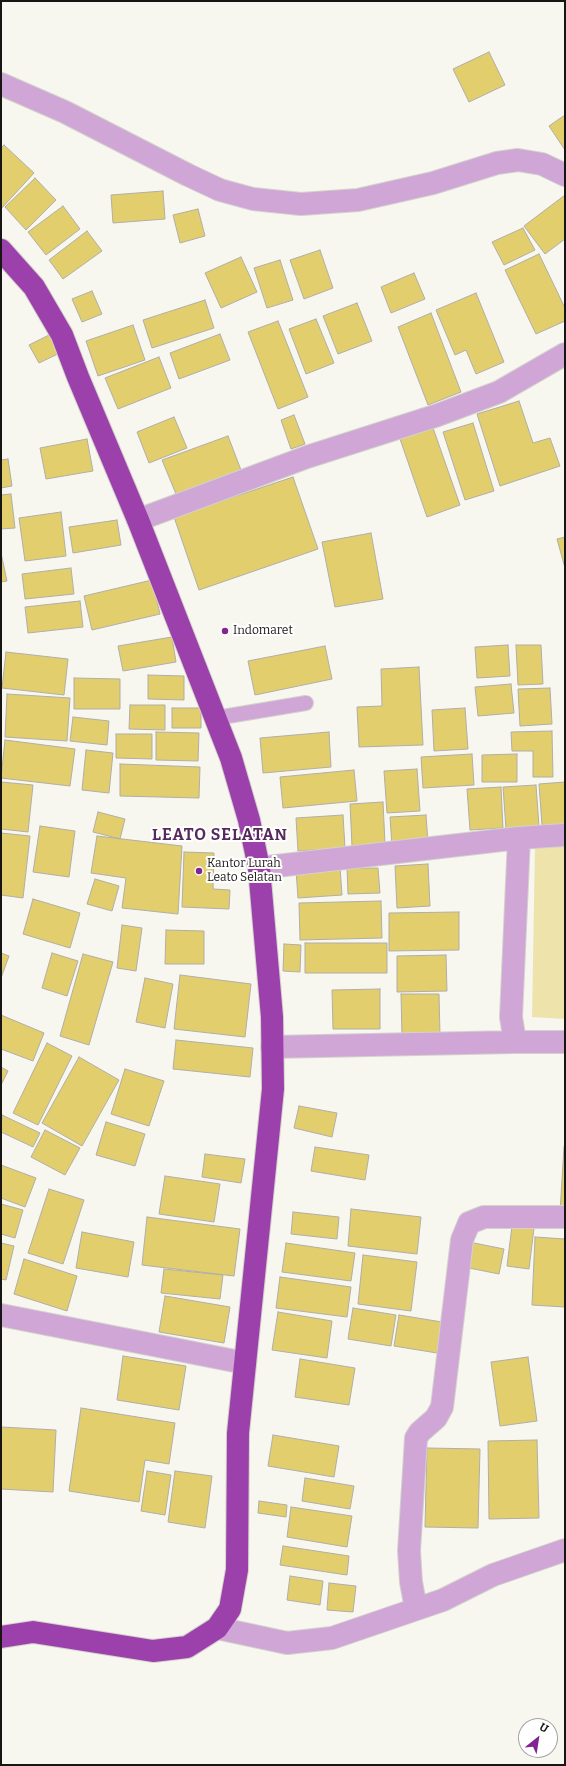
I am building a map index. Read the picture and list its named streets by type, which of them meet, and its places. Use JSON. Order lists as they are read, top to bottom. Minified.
{"districts":["LEATO SELATAN"],"places":["Indomaret","Kantor Lurah Leato Selatan"],"north":"top right"}
